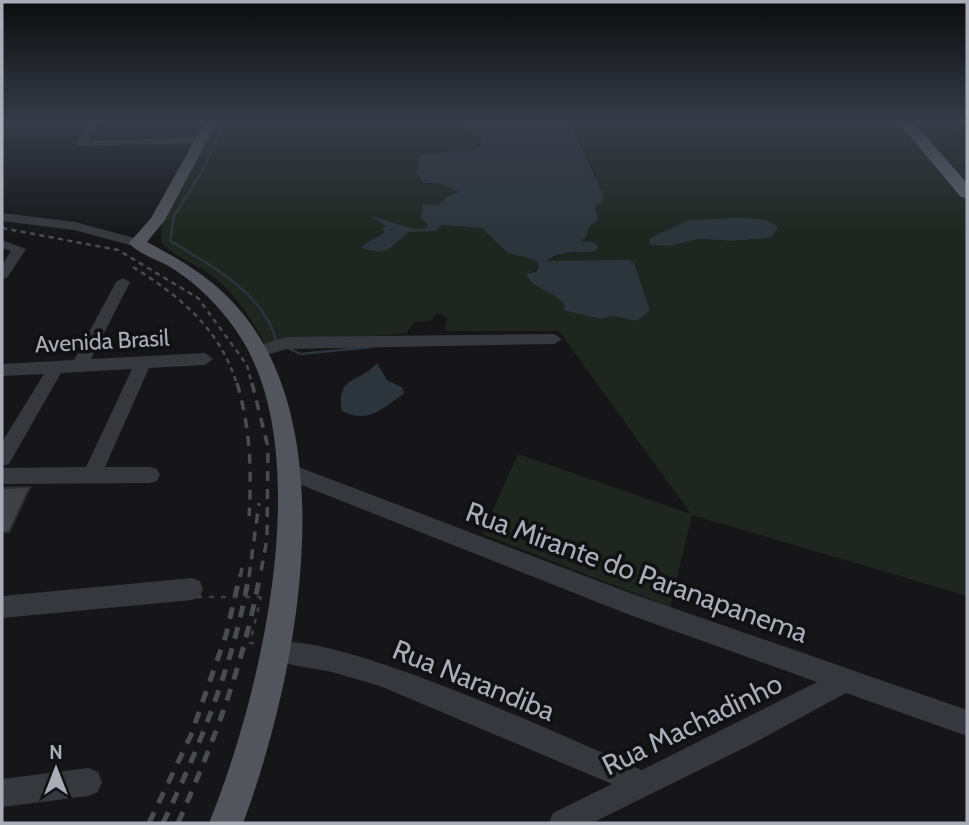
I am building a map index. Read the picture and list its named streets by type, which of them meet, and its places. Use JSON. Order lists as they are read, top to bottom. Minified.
{"streets":{"street":["Avenida Brasil","Rua Mirante do Paranapanema","Rua Narandiba","Rua Machadinho"]},"crossings":[["Rua Mirante do Paranapanema","Rua Machadinho"],["Rua Narandiba","Rua Machadinho"]],"north":"top"}
